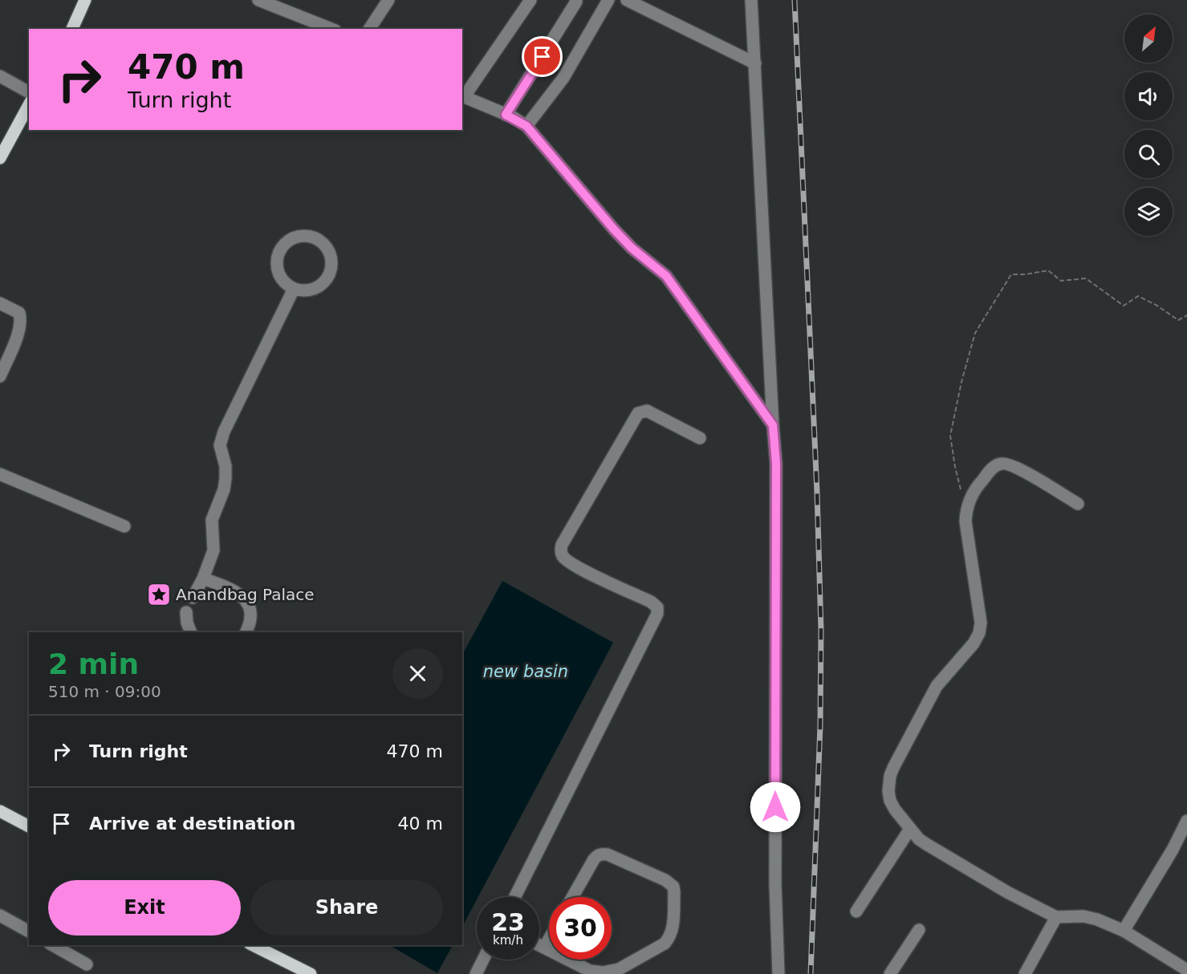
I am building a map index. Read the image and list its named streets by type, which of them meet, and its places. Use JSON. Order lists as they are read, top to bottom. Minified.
{"water":["new basin"],"places":{"place":["Anandbag Palace"]},"north":"top right","page":{"turn":["470 m","Turn right"],"heading":["2 min","510 m · 09:00"],"list":[{"name":"Turn right","value":"470 m"},{"name":"Arrive at destination","value":"40 m"}],"buttons":["Exit","Share"],"speed":"23 km/h","limit":"30"}}
